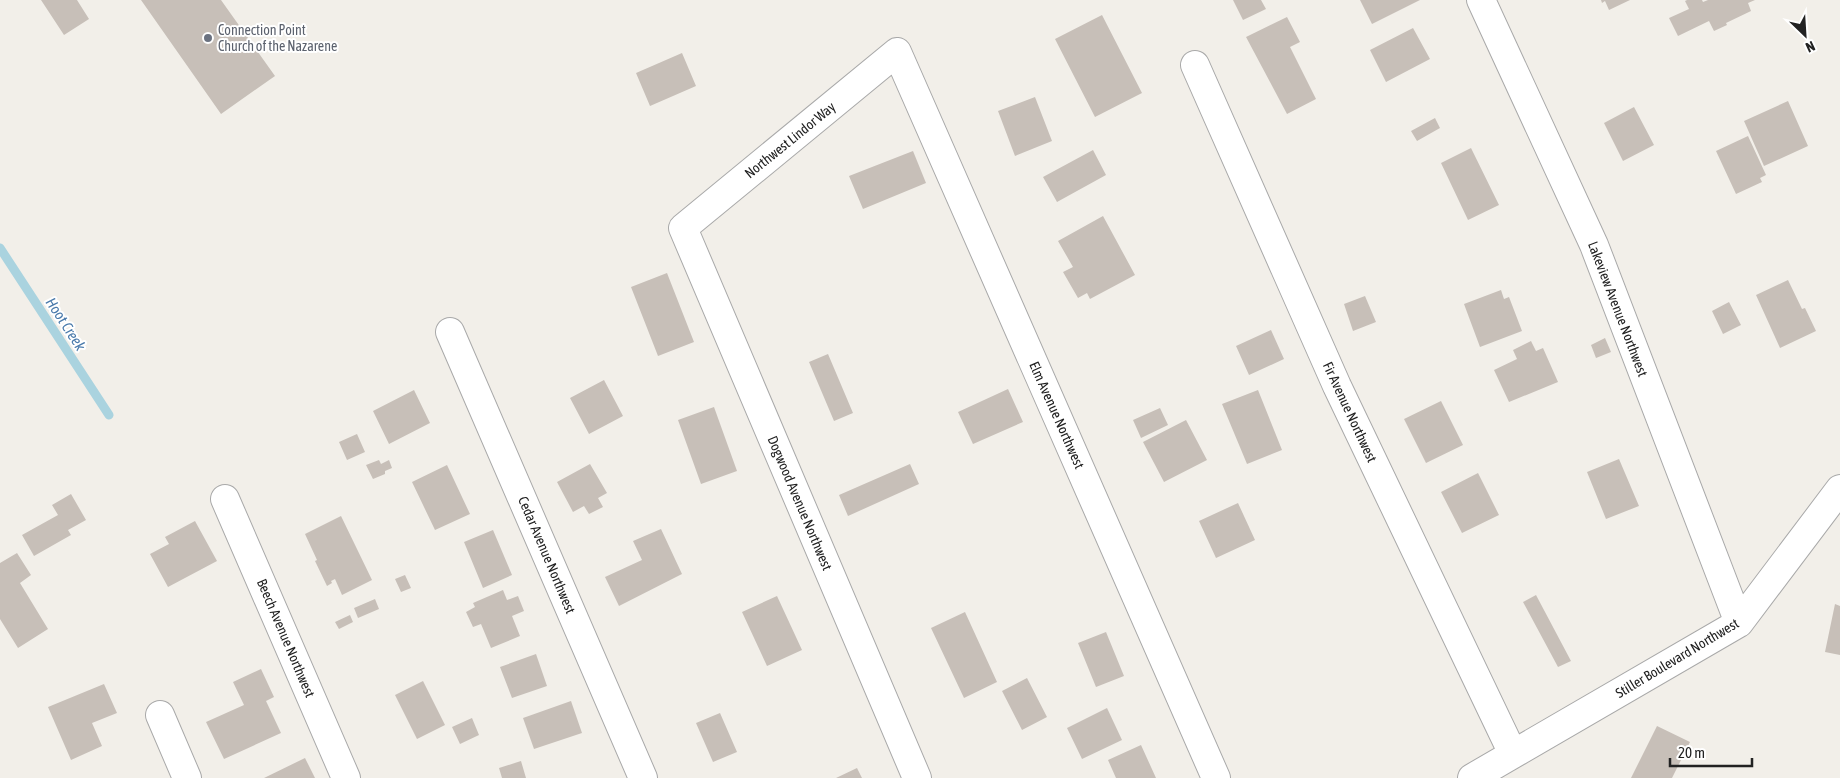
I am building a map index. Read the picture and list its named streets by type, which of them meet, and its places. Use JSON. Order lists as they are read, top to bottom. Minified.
{"streets":{"street":["Northwest Lindor Way","Lakeview Avenue Northwest","Fir Avenue Northwest","Elm Avenue Northwest","Dogwood Avenue Northwest","Cedar Avenue Northwest","Beech Avenue Northwest","Stiller Boulevard Northwest"]},"crossings":[["Northwest Lindor Way","Elm Avenue Northwest"],["Northwest Lindor Way","Dogwood Avenue Northwest"],["Lakeview Avenue Northwest","Stiller Boulevard Northwest"],["Fir Avenue Northwest","Stiller Boulevard Northwest"]],"water":["Hoot Creek"],"places":["Connection Point Church of the Nazarene"],"scale_bar":"20 m","north":"bottom right"}
